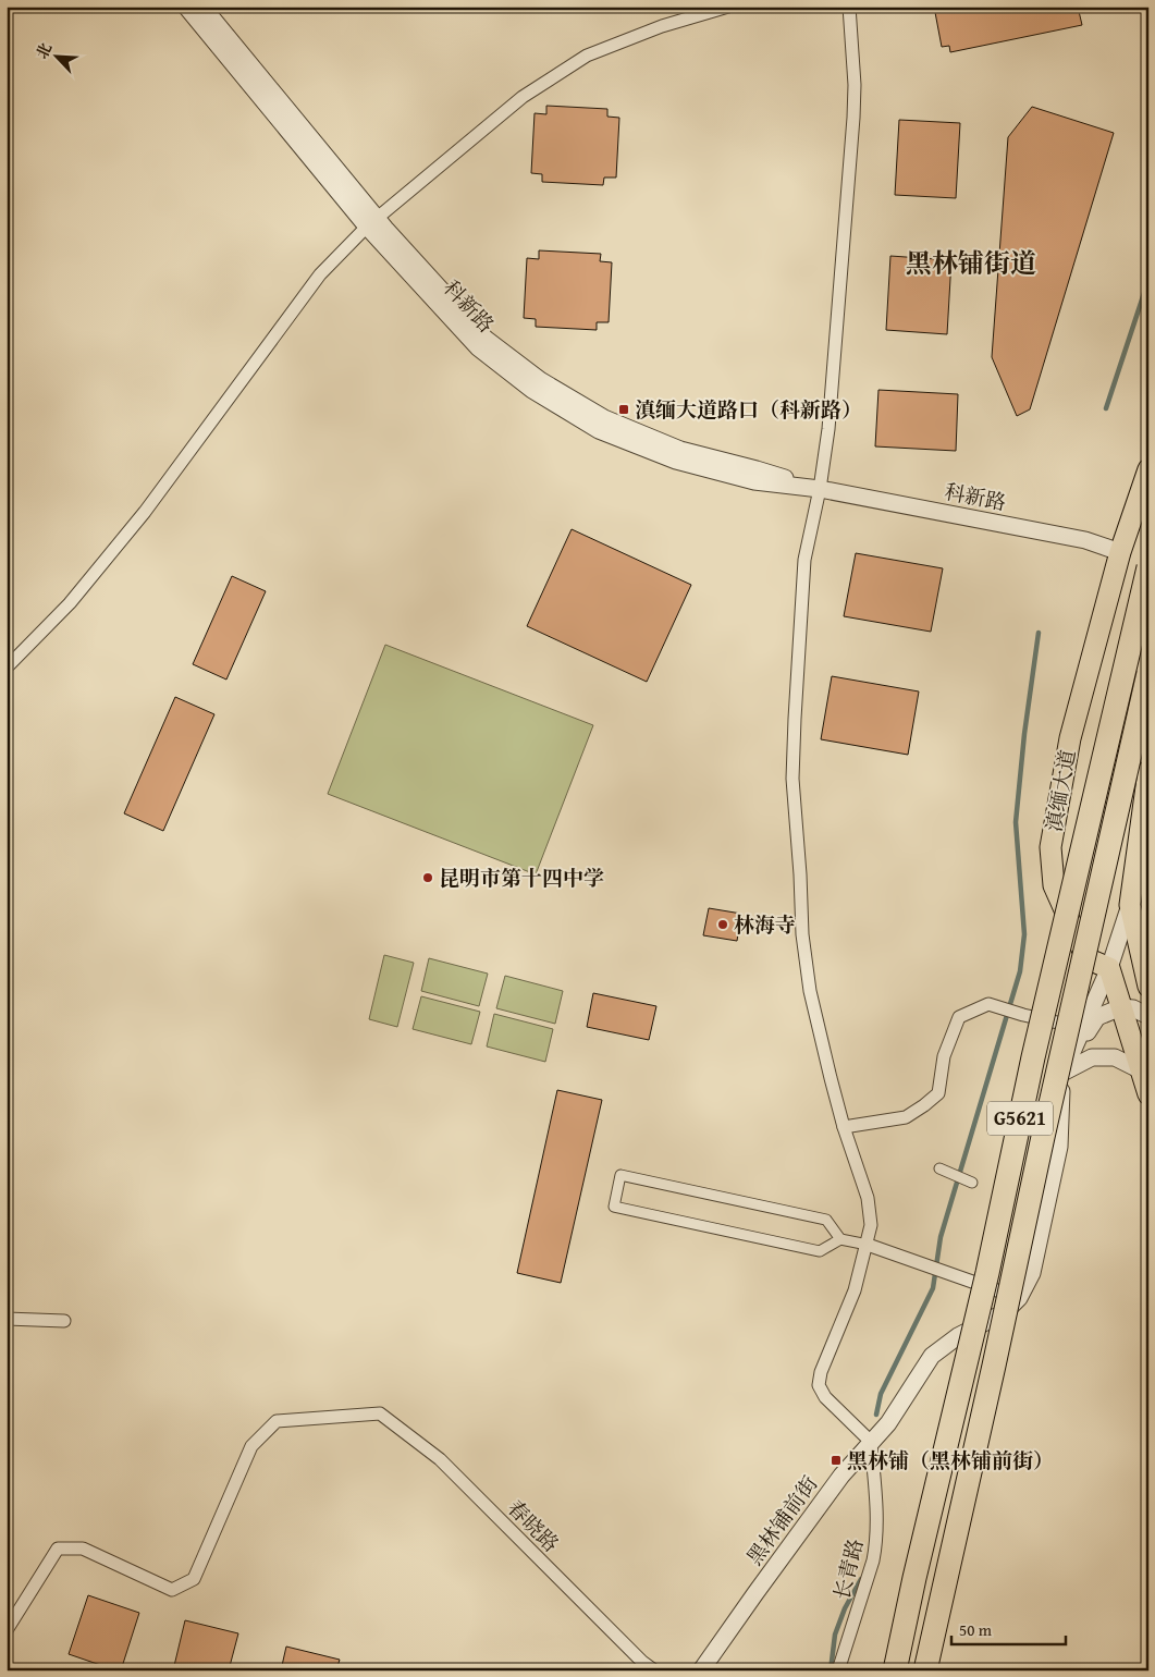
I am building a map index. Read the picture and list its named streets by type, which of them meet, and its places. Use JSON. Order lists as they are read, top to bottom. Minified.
{"streets":{"highway":["G5621"],"main road":["滇缅大道"],"street":["科新路","黑林铺前街","春晓路","长青路"]},"crossings":[["科新路","滇缅大道"],["黑林铺前街","长青路"]],"districts":["黑林铺街道"],"places":{"transit":["滇缅大道路口（科新路）","黑林铺（黑林铺前街）"],"other":["昆明市第十四中学","林海寺"]},"scale_bar":"50 m","north":"top left"}
